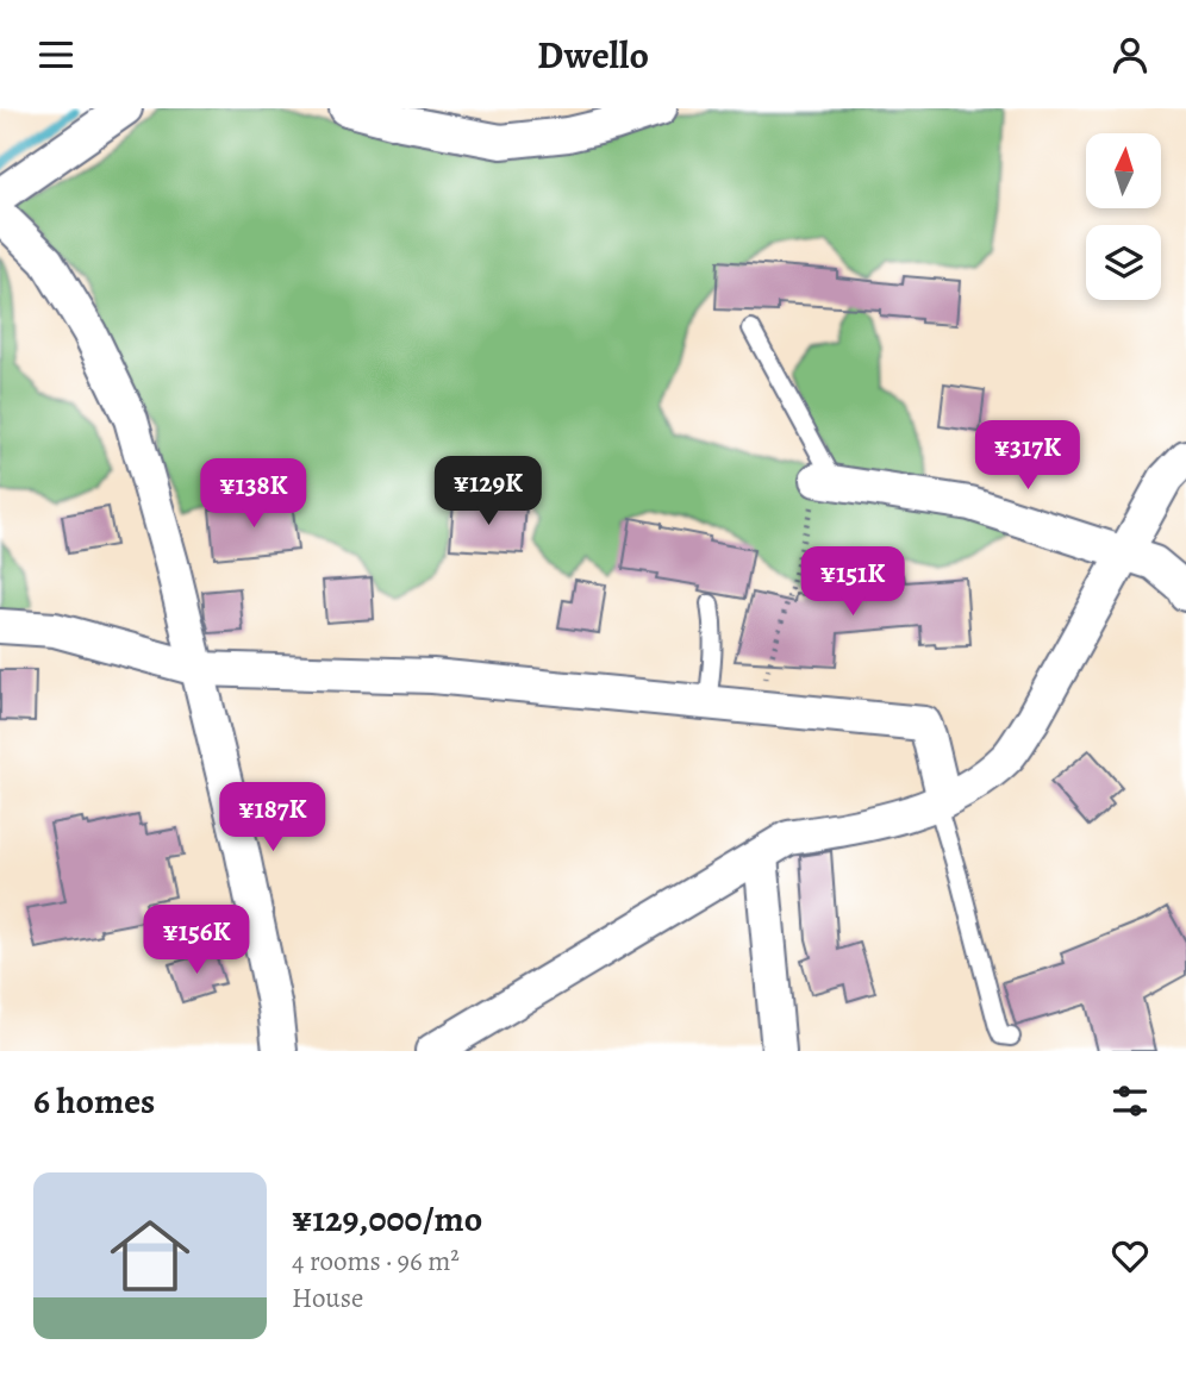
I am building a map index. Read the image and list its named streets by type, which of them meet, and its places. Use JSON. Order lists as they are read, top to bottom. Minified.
{"north":"top","page":{"header":"Dwello","price":["¥317K","¥129K","¥138K","¥151K","¥187K","¥156K"],"heading":"6 homes","list":[{"name":"¥129,000/mo","note":"4 rooms · 96 m² · House"}]}}
